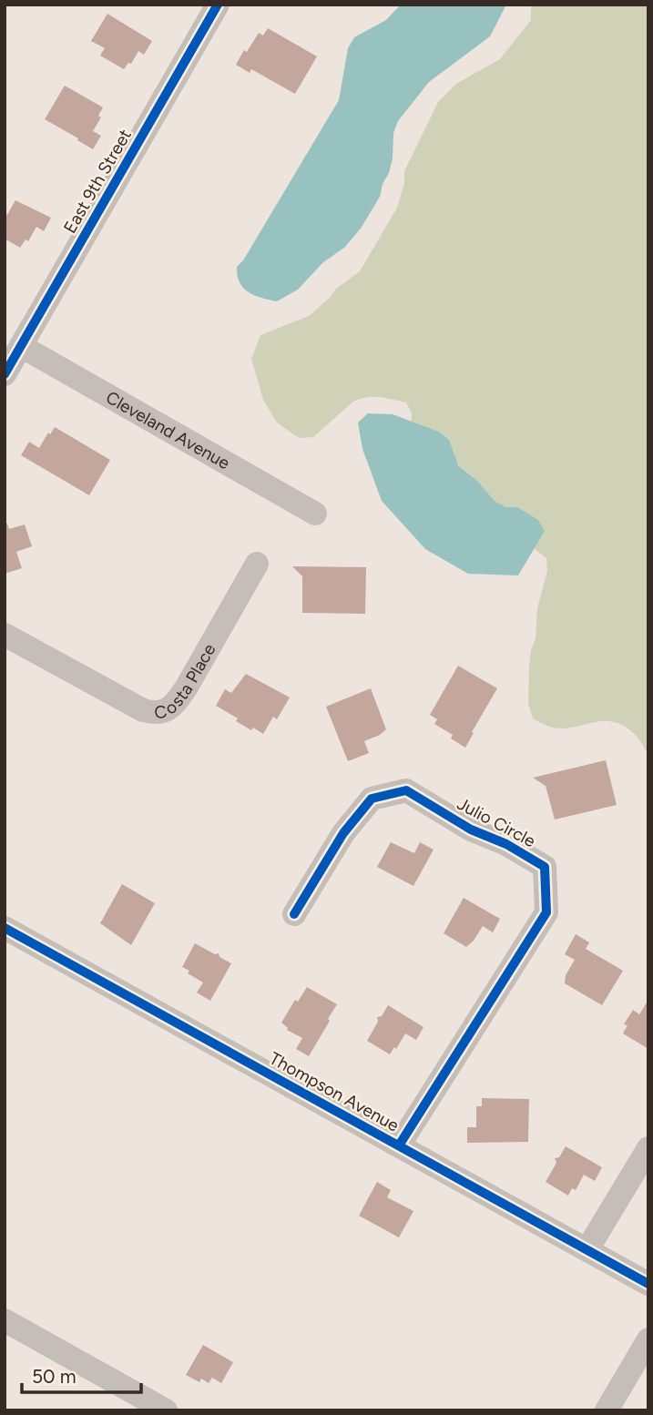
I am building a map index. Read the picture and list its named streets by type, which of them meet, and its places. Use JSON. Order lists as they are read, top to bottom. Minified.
{"streets":{"street":["East 9th Street","Cleveland Avenue","Costa Place","Julio Circle","Thompson Avenue"]},"crossings":[["East 9th Street","Cleveland Avenue"],["Julio Circle","Thompson Avenue"]],"scale_bar":"50 m"}
